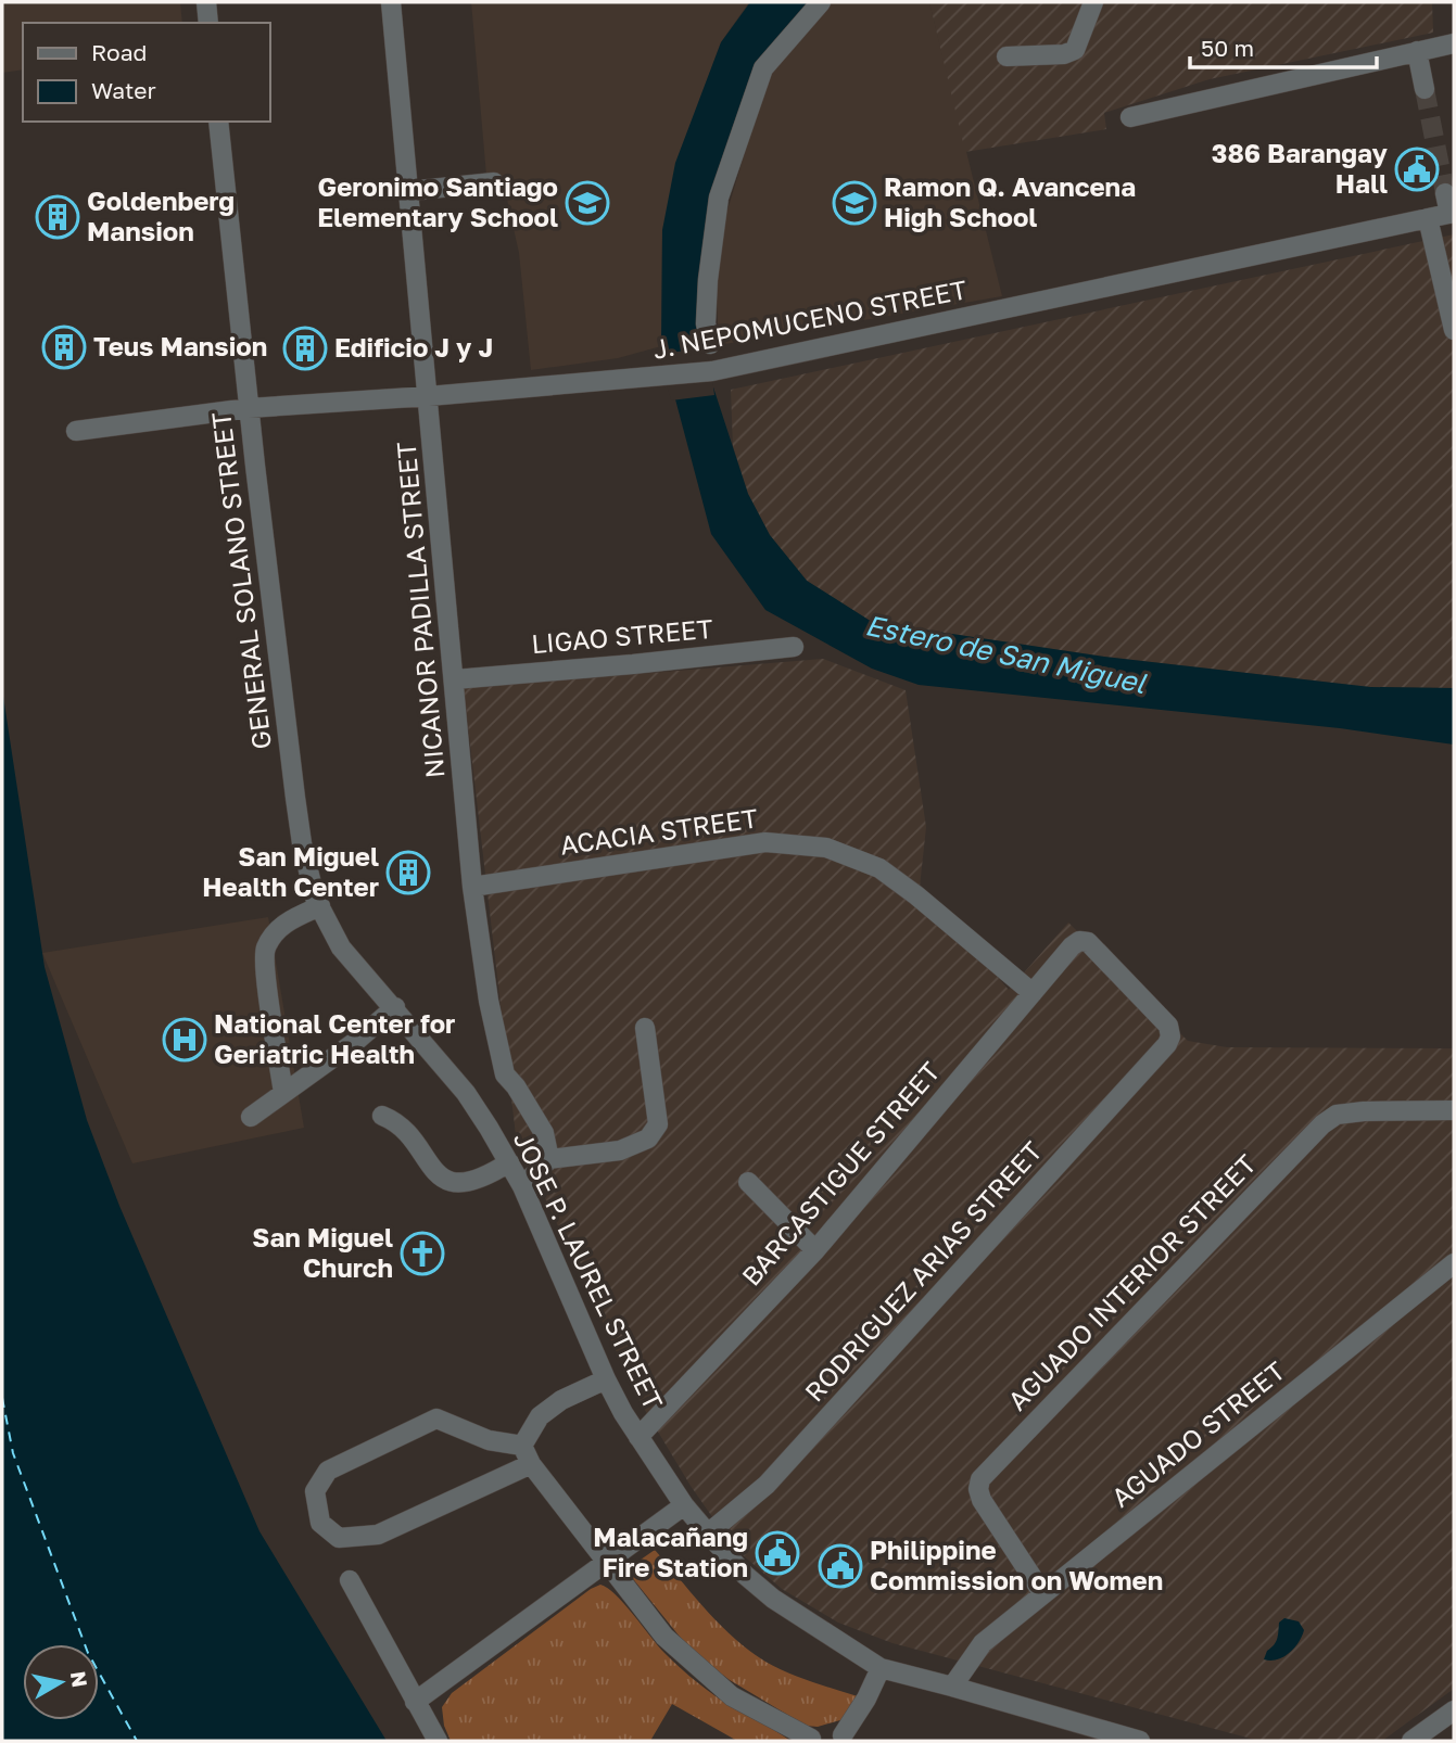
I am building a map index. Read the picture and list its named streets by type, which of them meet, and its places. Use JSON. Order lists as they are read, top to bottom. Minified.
{"streets":{"street":["J. NEPOMUCENO STREET","GENERAL SOLANO STREET","NICANOR PADILLA STREET","LIGAO STREET","ACACIA STREET","BARCASTIGUE STREET","JOSE P. LAUREL STREET","RODRIGUEZ ARIAS STREET","AGUADO INTERIOR STREET","AGUADO STREET"]},"crossings":[["J. NEPOMUCENO STREET","GENERAL SOLANO STREET"],["J. NEPOMUCENO STREET","NICANOR PADILLA STREET"],["GENERAL SOLANO STREET","JOSE P. LAUREL STREET"],["NICANOR PADILLA STREET","LIGAO STREET"],["NICANOR PADILLA STREET","ACACIA STREET"],["ACACIA STREET","BARCASTIGUE STREET"],["BARCASTIGUE STREET","JOSE P. LAUREL STREET"],["BARCASTIGUE STREET","RODRIGUEZ ARIAS STREET"],["JOSE P. LAUREL STREET","RODRIGUEZ ARIAS STREET"],["JOSE P. LAUREL STREET","AGUADO STREET"],["AGUADO INTERIOR STREET","AGUADO STREET"]],"water":["Estero de San Miguel"],"places":{"public building":["386 Barangay Hall","Malacañang Fire Station","Philippine Commission on Women"],"school or university":["Geronimo Santiago Elementary School","Ramon Q. Avancena High School"],"building":["Goldenberg Mansion","Teus Mansion","Edificio J y J","San Miguel Health Center"],"hospital":["National Center for Geriatric Health"],"church":["San Miguel Church"]},"legend":["Road","Water"],"scale_bar":"50 m","north":"right"}
